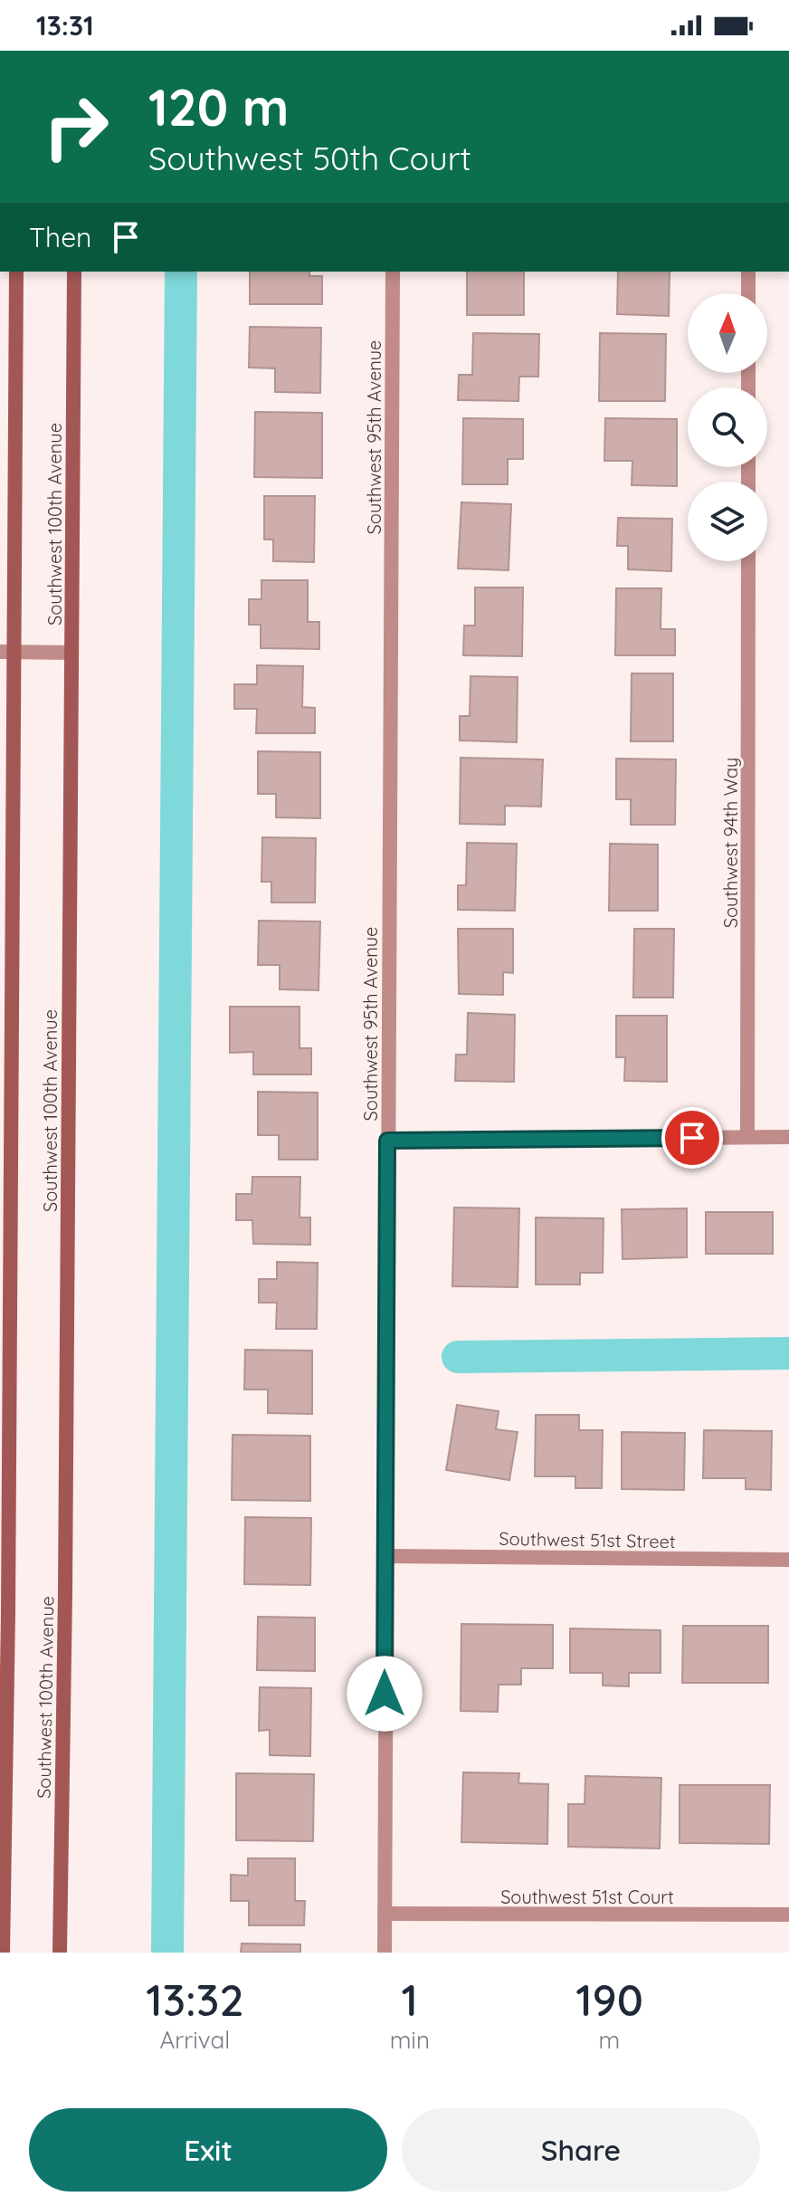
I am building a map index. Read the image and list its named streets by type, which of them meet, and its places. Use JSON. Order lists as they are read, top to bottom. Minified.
{"streets":{"main road":["Southwest 100th Avenue"],"street":["Southwest 95th Avenue","Southwest 94th Way","Southwest 51st Street","Southwest 51st Court"]},"crossings":[["Southwest 95th Avenue","Southwest 51st Street"],["Southwest 95th Avenue","Southwest 51st Court"]],"north":"top","page":{"status":"13:31","turn":["120 m","Southwest 50th Court"],"then":"Then","eta":["13:32","Arrival","1","min","190","m"],"buttons":["Exit","Share"]}}
